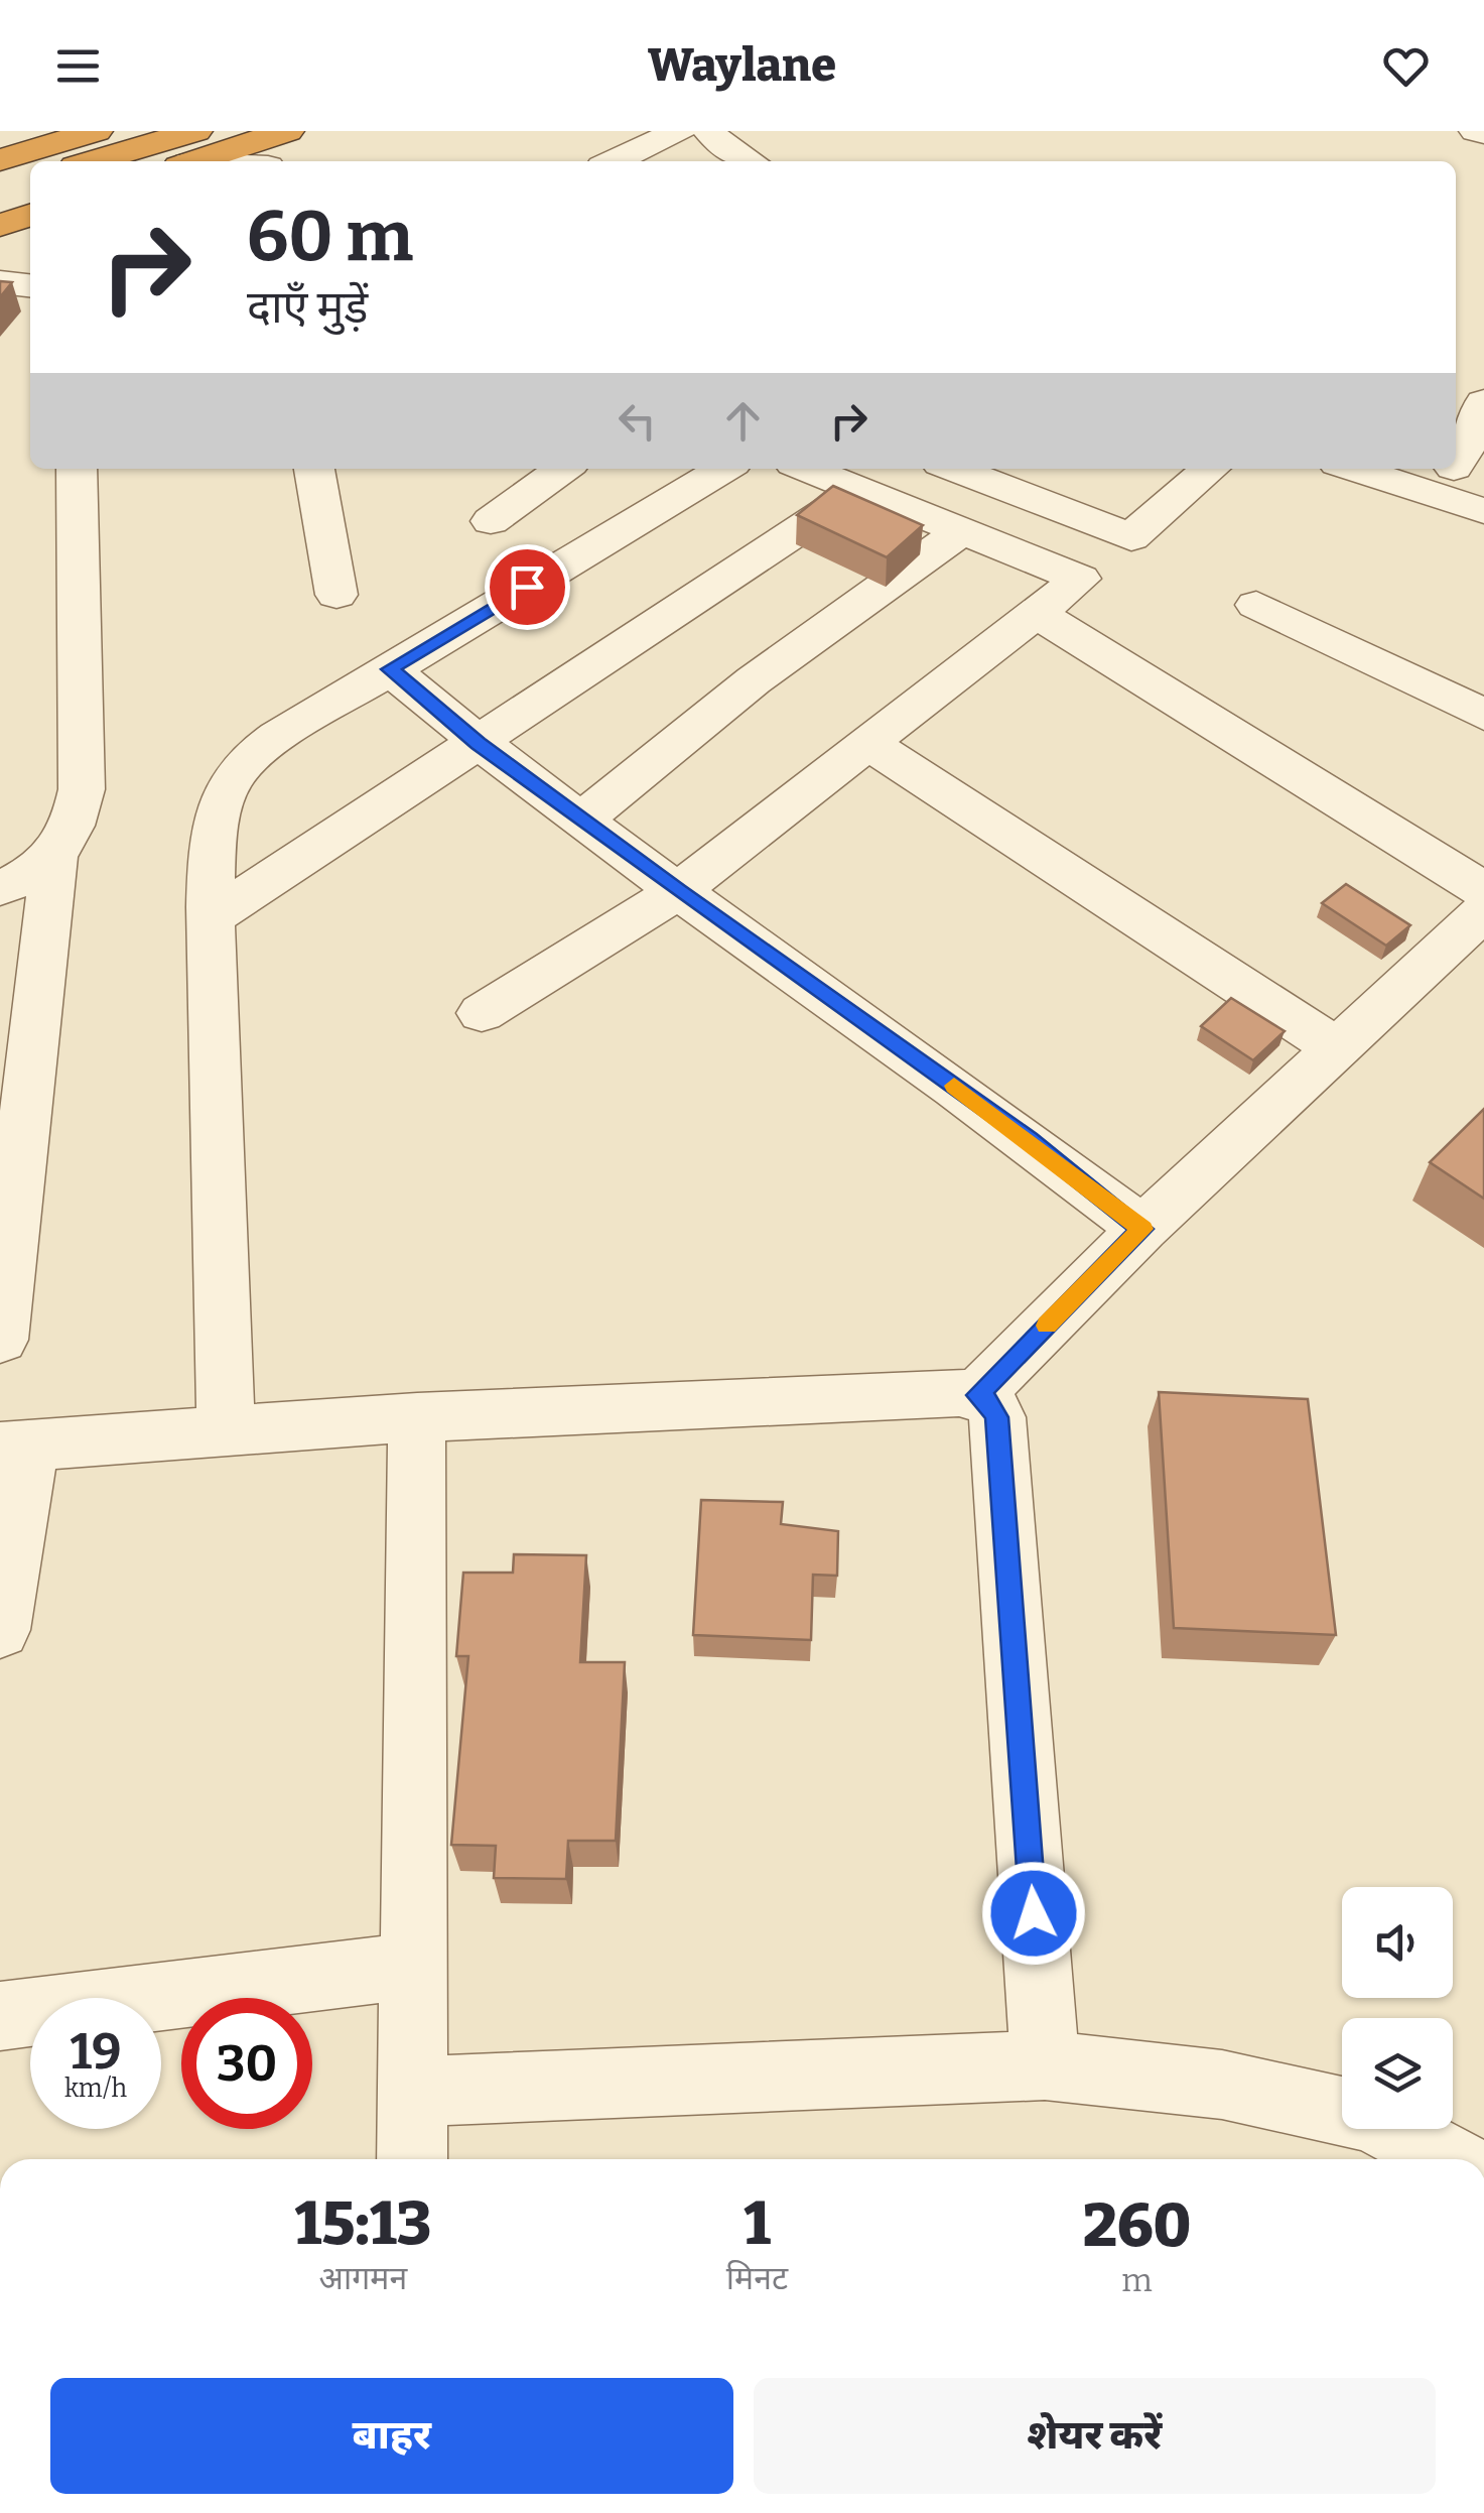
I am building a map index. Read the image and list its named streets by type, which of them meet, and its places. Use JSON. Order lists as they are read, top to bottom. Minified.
{"page":{"header":"Waylane","turn":["60 m","दाएँ मुड़ें"],"speed":"19 km/h","limit":"30","eta":["15:13","आगमन","1","मिनट","260","m"],"buttons":["बाहर","शेयर करें"]}}
